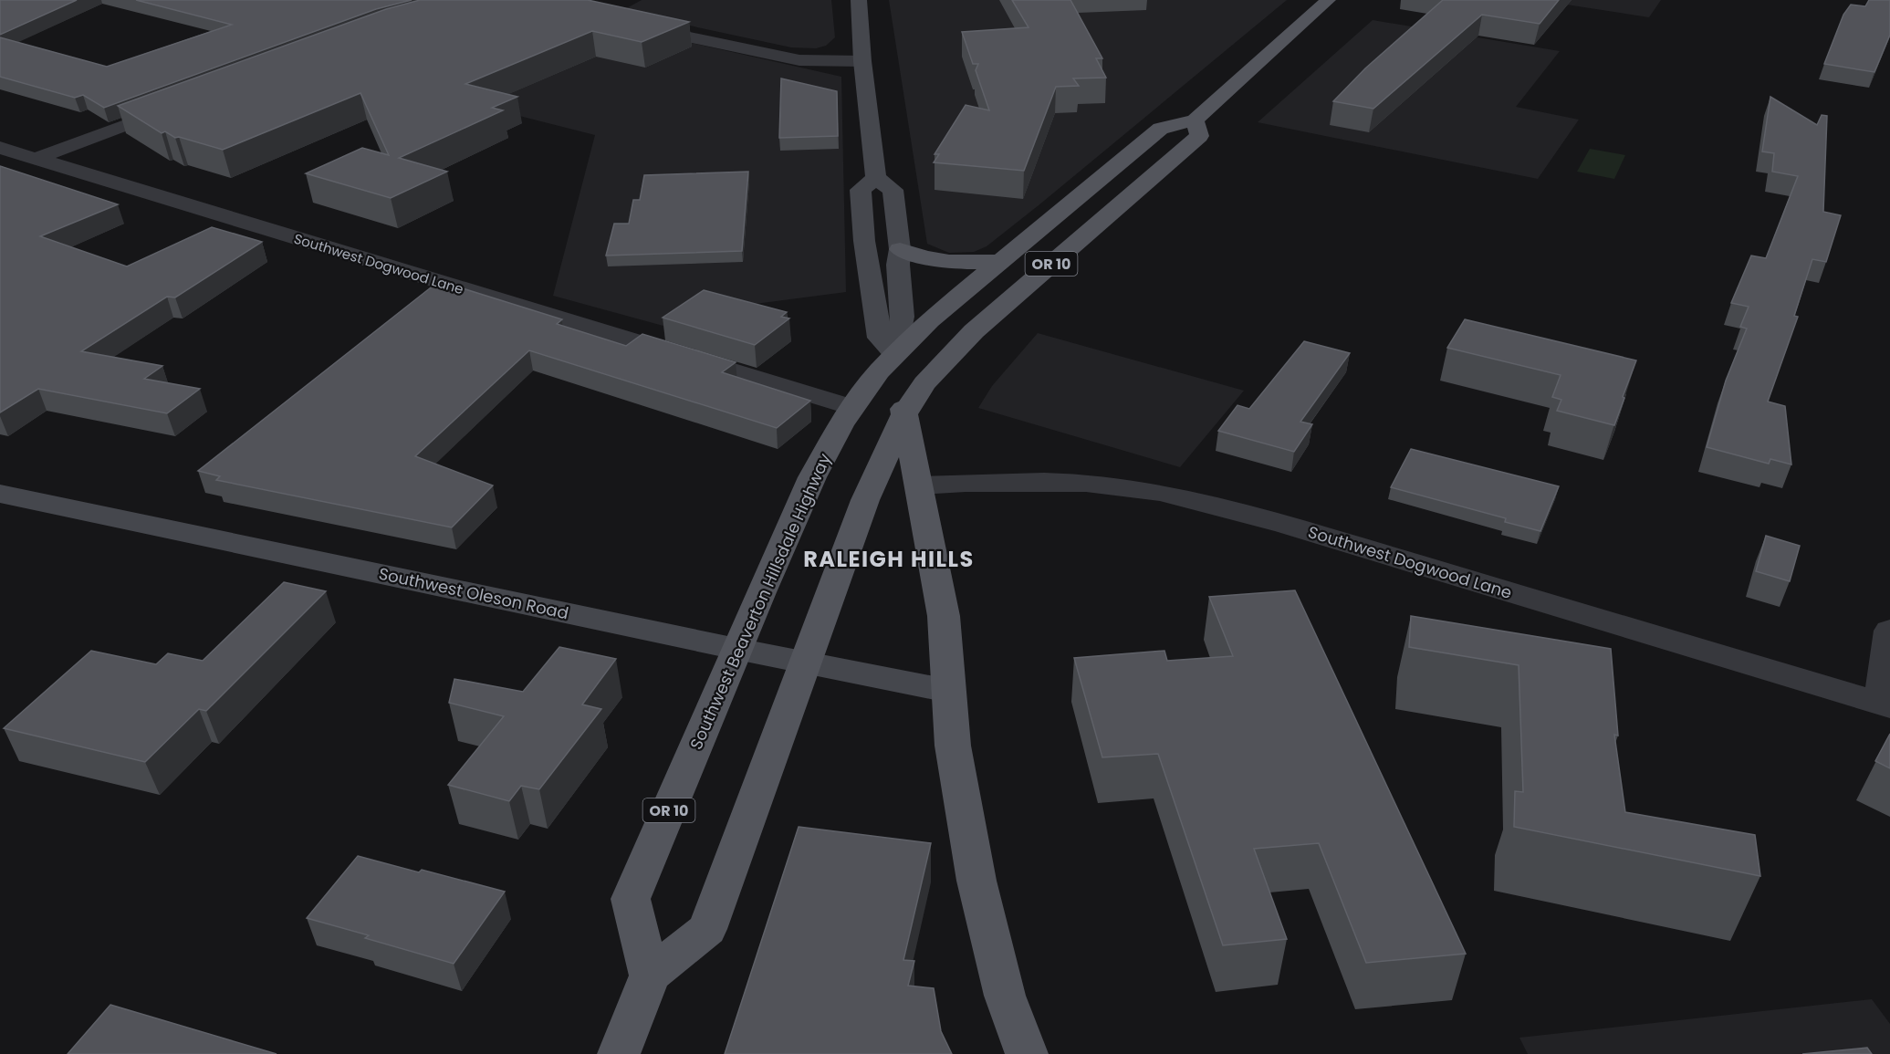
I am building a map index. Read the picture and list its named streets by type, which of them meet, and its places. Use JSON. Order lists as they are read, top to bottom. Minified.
{"streets":{"main road":["OR 10","Southwest Oleson Road","Southwest Beaverton Hillsdale Highway"],"street":["Southwest Dogwood Lane"]},"crossings":[["Southwest Dogwood Lane","Southwest Beaverton Hillsdale Highway"],["OR 10","Southwest Oleson Road"],["OR 10","Southwest Beaverton Hillsdale Highway"],["Southwest Oleson Road","Southwest Beaverton Hillsdale Highway"]],"districts":["RALEIGH HILLS"]}
